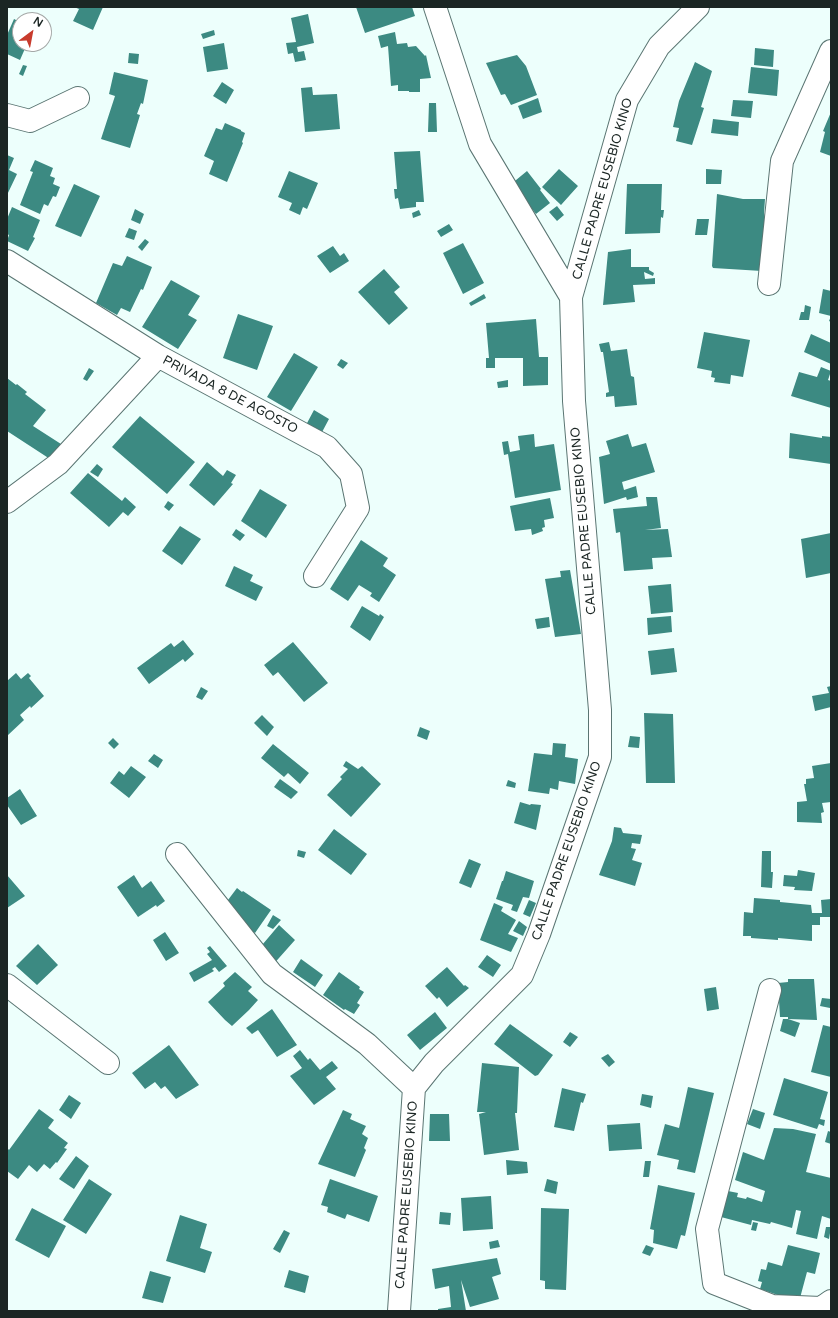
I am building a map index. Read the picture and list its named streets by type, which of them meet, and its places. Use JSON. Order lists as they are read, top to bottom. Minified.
{"streets":{"street":["CALLE PADRE EUSEBIO KINO","PRIVADA 8 DE AGOSTO"]},"north":"top right"}
